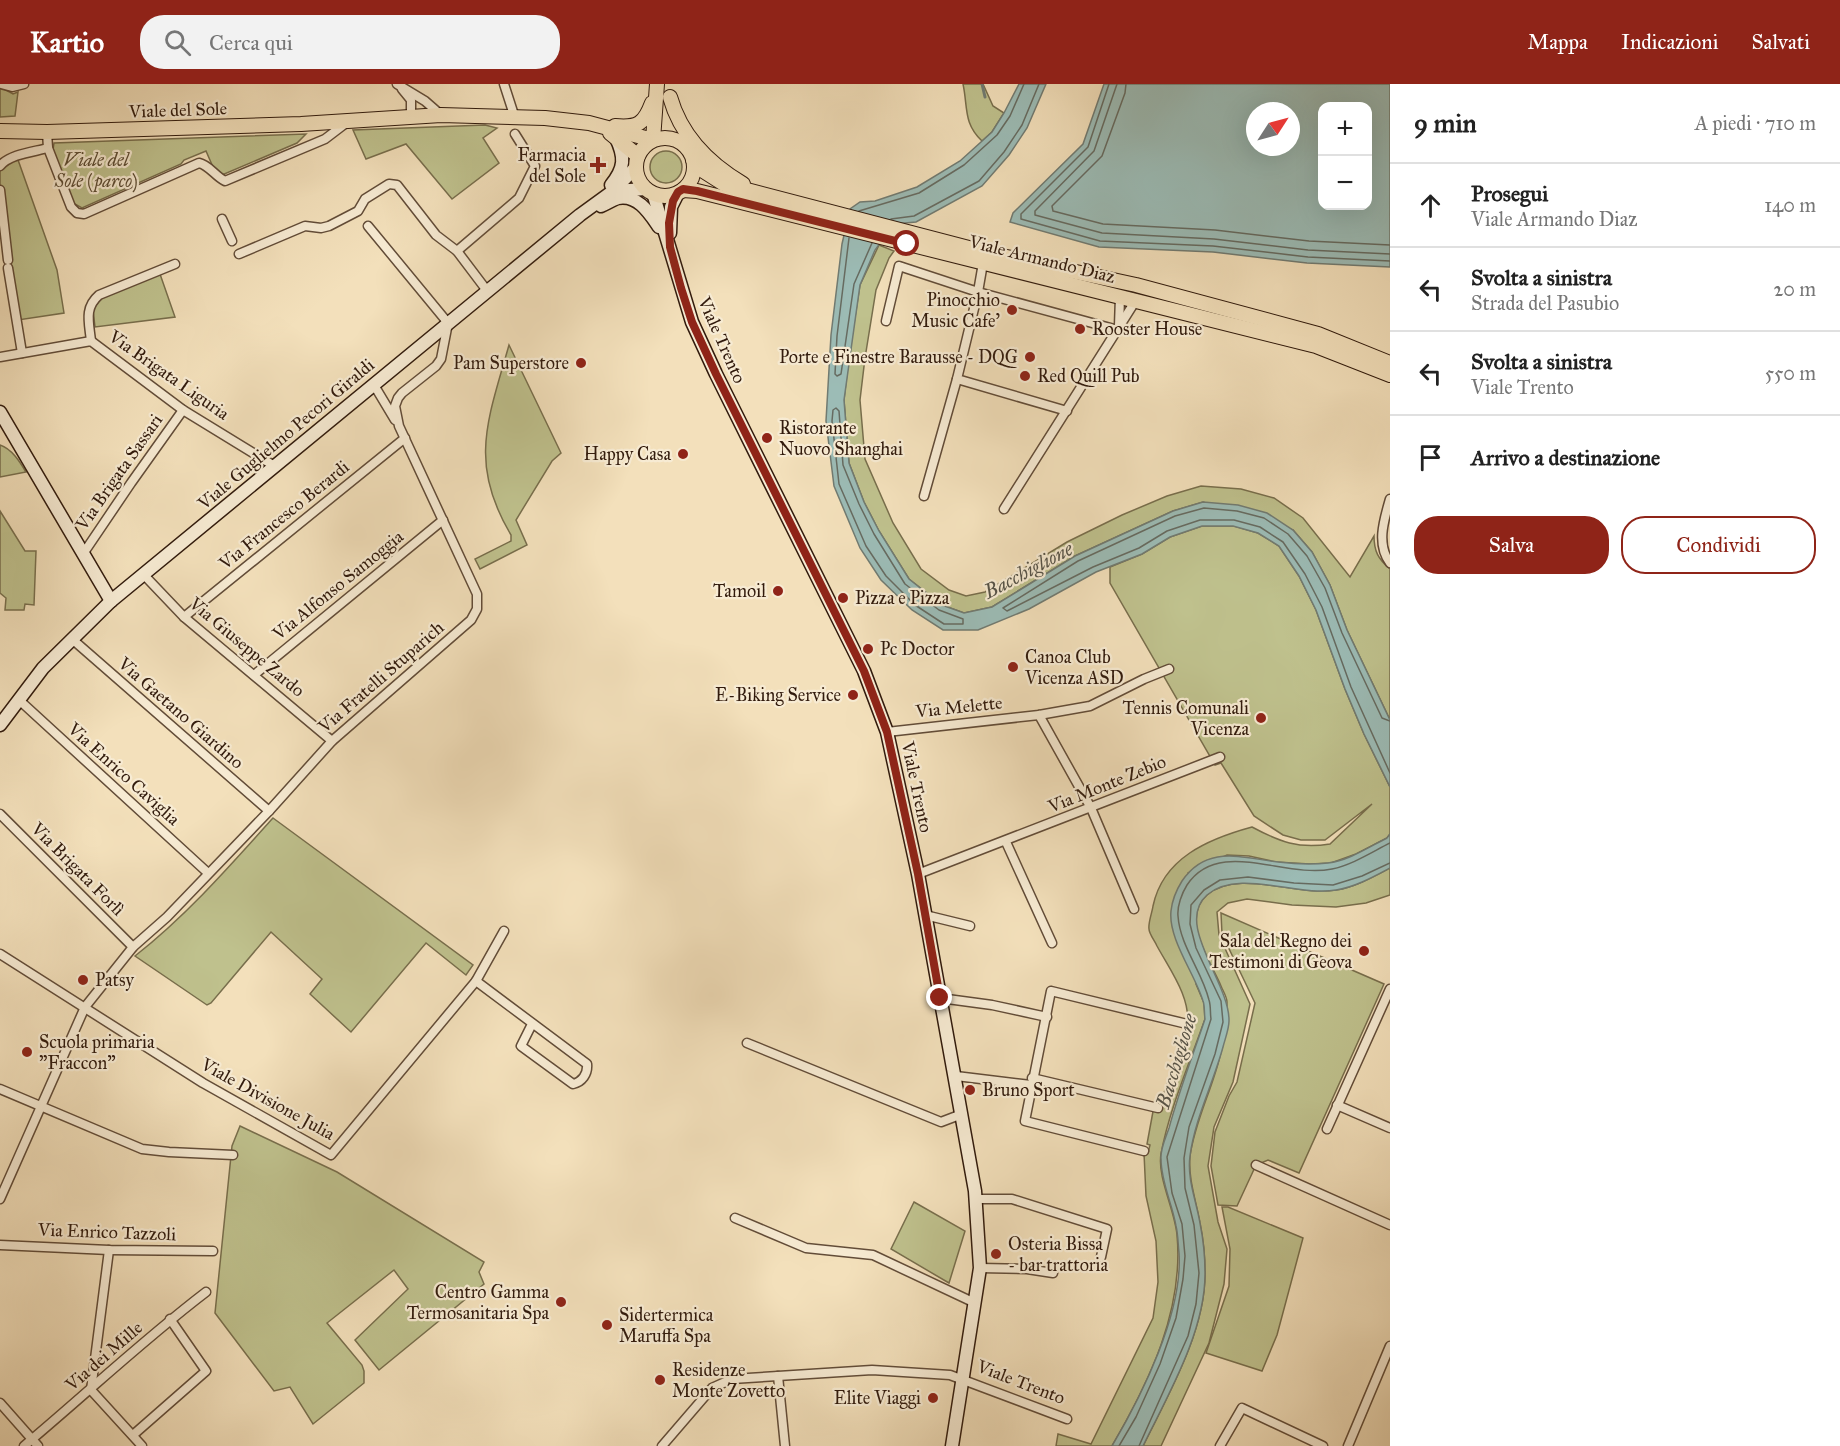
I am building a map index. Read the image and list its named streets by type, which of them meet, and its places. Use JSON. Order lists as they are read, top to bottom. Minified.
{"streets":{"main road":["Viale del Sole","Viale Armando Diaz","Viale Trento","Viale Guglielmo Pecori Giraldi"],"street":["Via Brigata Liguria","Via Brigata Sassari","Via Francesco Berardi","Via Alfonso Samoggia","Via Giuseppe Zardo","Via Fratelli Stuparich","Via Melette","Via Gaetano Giardino","Via Enrico Caviglia","Via Monte Zebio","Via Brigata Forlì","Viale Divisione Julia","Via Enrico Tazzoli","Via dei Mille"]},"crossings":[["Viale del Sole","Viale Armando Diaz"],["Viale del Sole","Viale Trento"],["Viale del Sole","Viale Guglielmo Pecori Giraldi"],["Viale Armando Diaz","Viale Trento"],["Viale Armando Diaz","Viale Guglielmo Pecori Giraldi"],["Viale Trento","Viale Guglielmo Pecori Giraldi"],["Viale Trento","Via Melette"],["Viale Trento","Via Monte Zebio"],["Via Brigata Liguria","Viale Guglielmo Pecori Giraldi"],["Via Brigata Liguria","Via Brigata Sassari"],["Viale Guglielmo Pecori Giraldi","Via Giuseppe Zardo"],["Viale Guglielmo Pecori Giraldi","Via Fratelli Stuparich"],["Viale Guglielmo Pecori Giraldi","Via Gaetano Giardino"],["Viale Guglielmo Pecori Giraldi","Via Enrico Caviglia"],["Via Francesco Berardi","Via Giuseppe Zardo"],["Via Francesco Berardi","Via Fratelli Stuparich"],["Via Alfonso Samoggia","Via Giuseppe Zardo"],["Via Alfonso Samoggia","Via Fratelli Stuparich"],["Via Giuseppe Zardo","Via Fratelli Stuparich"],["Via Fratelli Stuparich","Via Gaetano Giardino"],["Via Fratelli Stuparich","Via Enrico Caviglia"],["Via Fratelli Stuparich","Via Brigata Forlì"],["Via Fratelli Stuparich","Viale Divisione Julia"]],"water":["Bacchiglione"],"parks":["Viale del Sole (parco)"],"places":{"health":["Farmacia del Sole"],"other":["Pinocchio Music Cafe'","Rooster House","Porte e Finestre Barausse - DQG","Pam Superstore","Red Quill Pub","Ristorante Nuovo Shanghai","Happy Casa","Tamoil","Pizza e Pizza","Pc Doctor","Canoa Club Vicenza ASD","E-Biking Service","Tennis Comunali Vicenza","Sala del Regno dei Testimoni di Geova","Patsy","Scuola primaria \"Fraccon\"","Bruno Sport","Osteria Bissa - bar trattoria","Centro Gamma Termosanitaria Spa","Sidertermica Maruffa Spa","Residenze Monte Zovetto","Elite Viaggi"]},"north":"top right","page":{"header":"Kartio","search":"Cerca qui","nav":["Mappa","Indicazioni","Salvati"],"heading":["9 min","A piedi · 710 m"],"map_buttons":["+","−"],"list":[["Prosegui","Viale Armando Diaz","140 m"],["Svolta a sinistra","Strada del Pasubio","20 m"],["Svolta a sinistra","Viale Trento","550 m"],"Arrivo a destinazione"],"buttons":["Salva","Condividi"]}}
